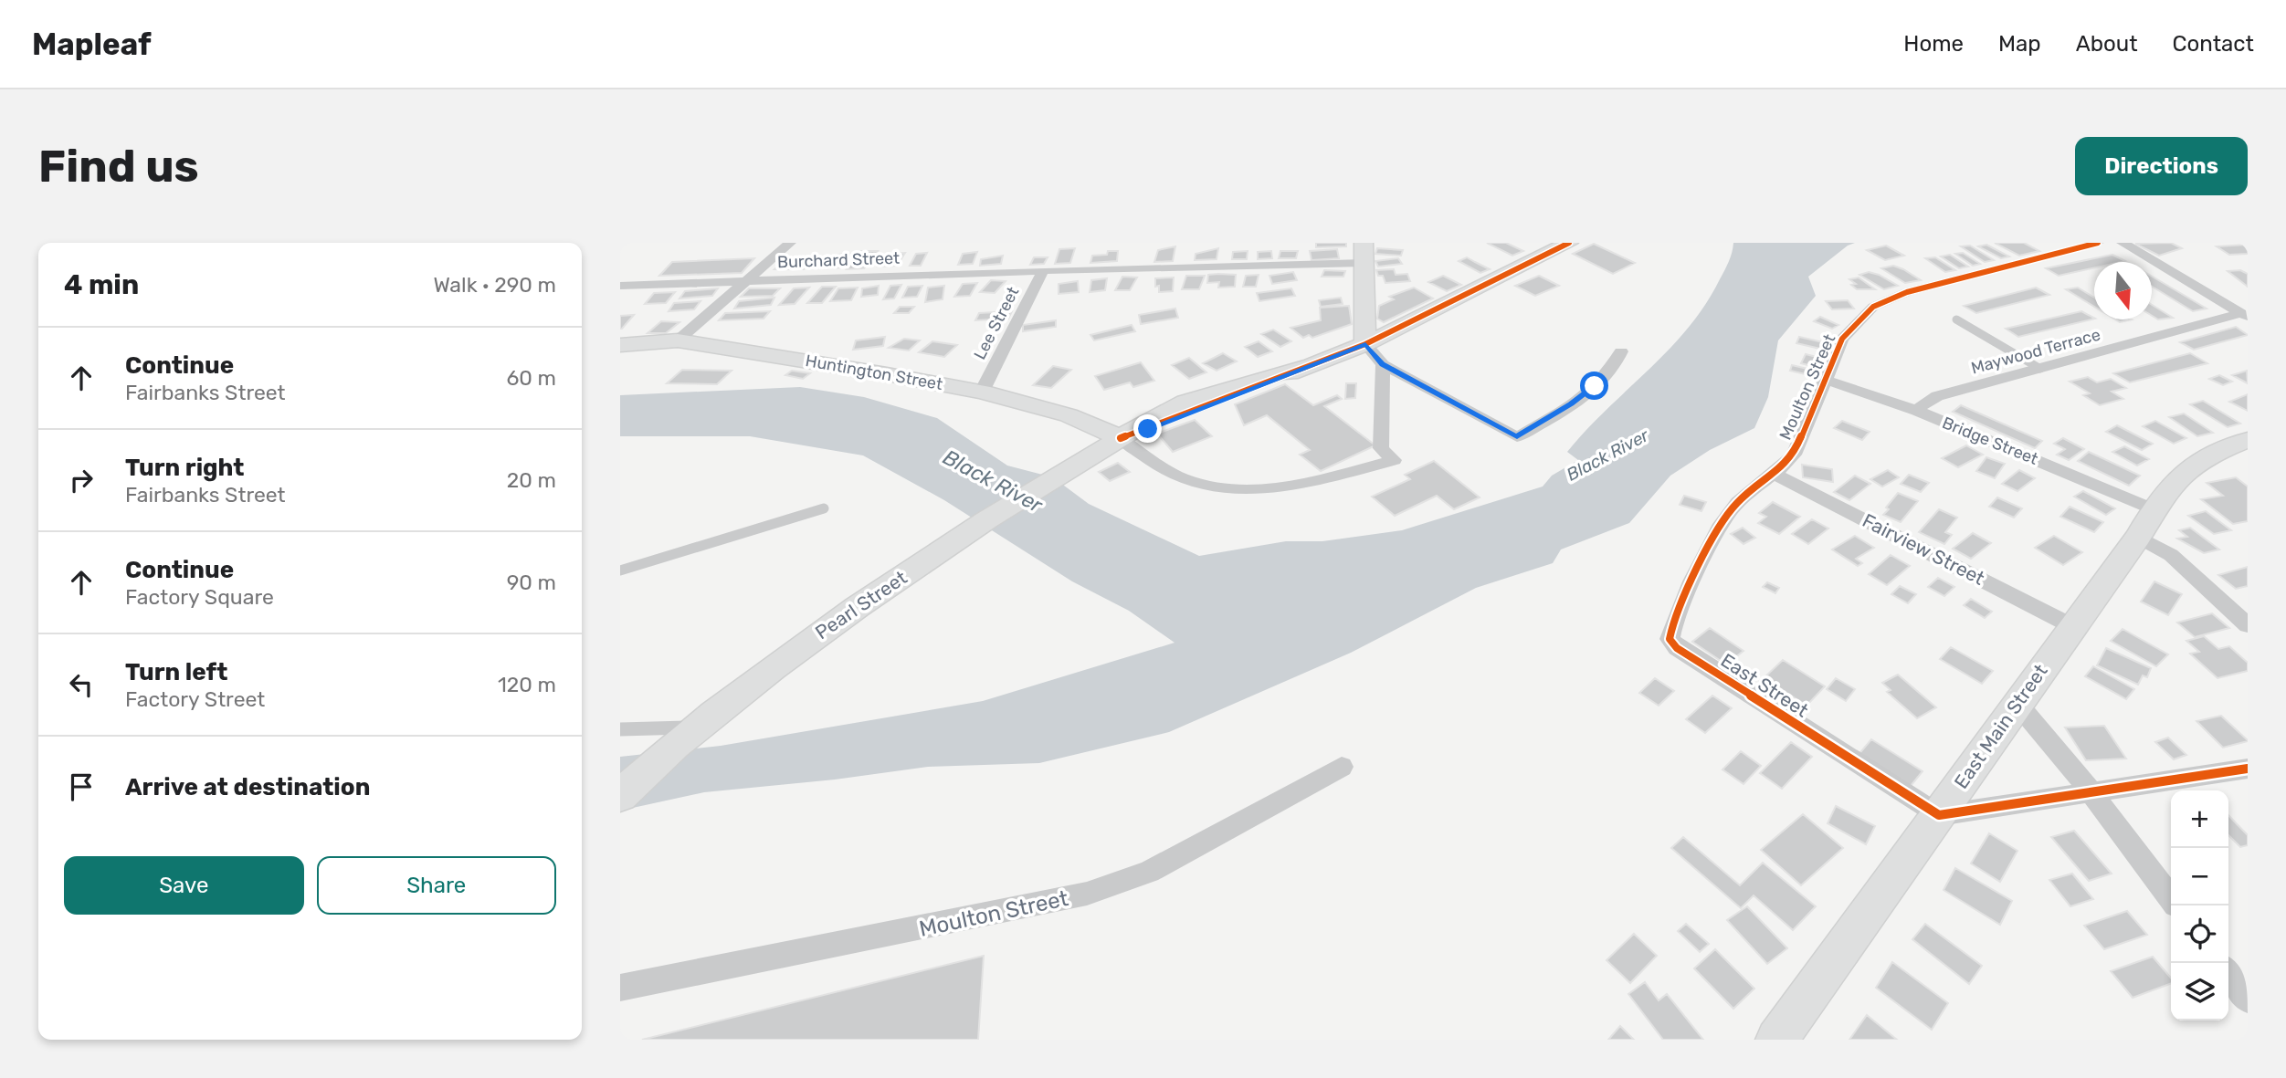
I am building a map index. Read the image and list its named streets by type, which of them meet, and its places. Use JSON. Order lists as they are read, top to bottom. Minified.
{"streets":{"street":["Burchard Street","Lee Street","Maywood Terrace","Huntington Street","Moulton Street","Bridge Street","Fairview Street","Pearl Street","East Street","East Main Street"]},"crossings":[["Burchard Street","Lee Street"],["Lee Street","Huntington Street"],["Maywood Terrace","Bridge Street"],["Huntington Street","Pearl Street"],["Moulton Street","Bridge Street"],["Moulton Street","Fairview Street"],["Moulton Street","East Street"],["Bridge Street","East Main Street"],["Fairview Street","East Main Street"],["East Street","East Main Street"]],"water":["Black River"],"north":"bottom","page":{"header":"Mapleaf","nav":["Home","Map","About","Contact"],"buttons":["Directions",["Save","Share"]],"title":"Find us","heading":["4 min","Walk · 290 m"],"list":[["Continue","Fairbanks Street","60 m"],["Turn right","Fairbanks Street","20 m"],["Continue","Factory Square","90 m"],["Turn left","Factory Street","120 m"],"Arrive at destination"],"map_buttons":["+","−"]}}
